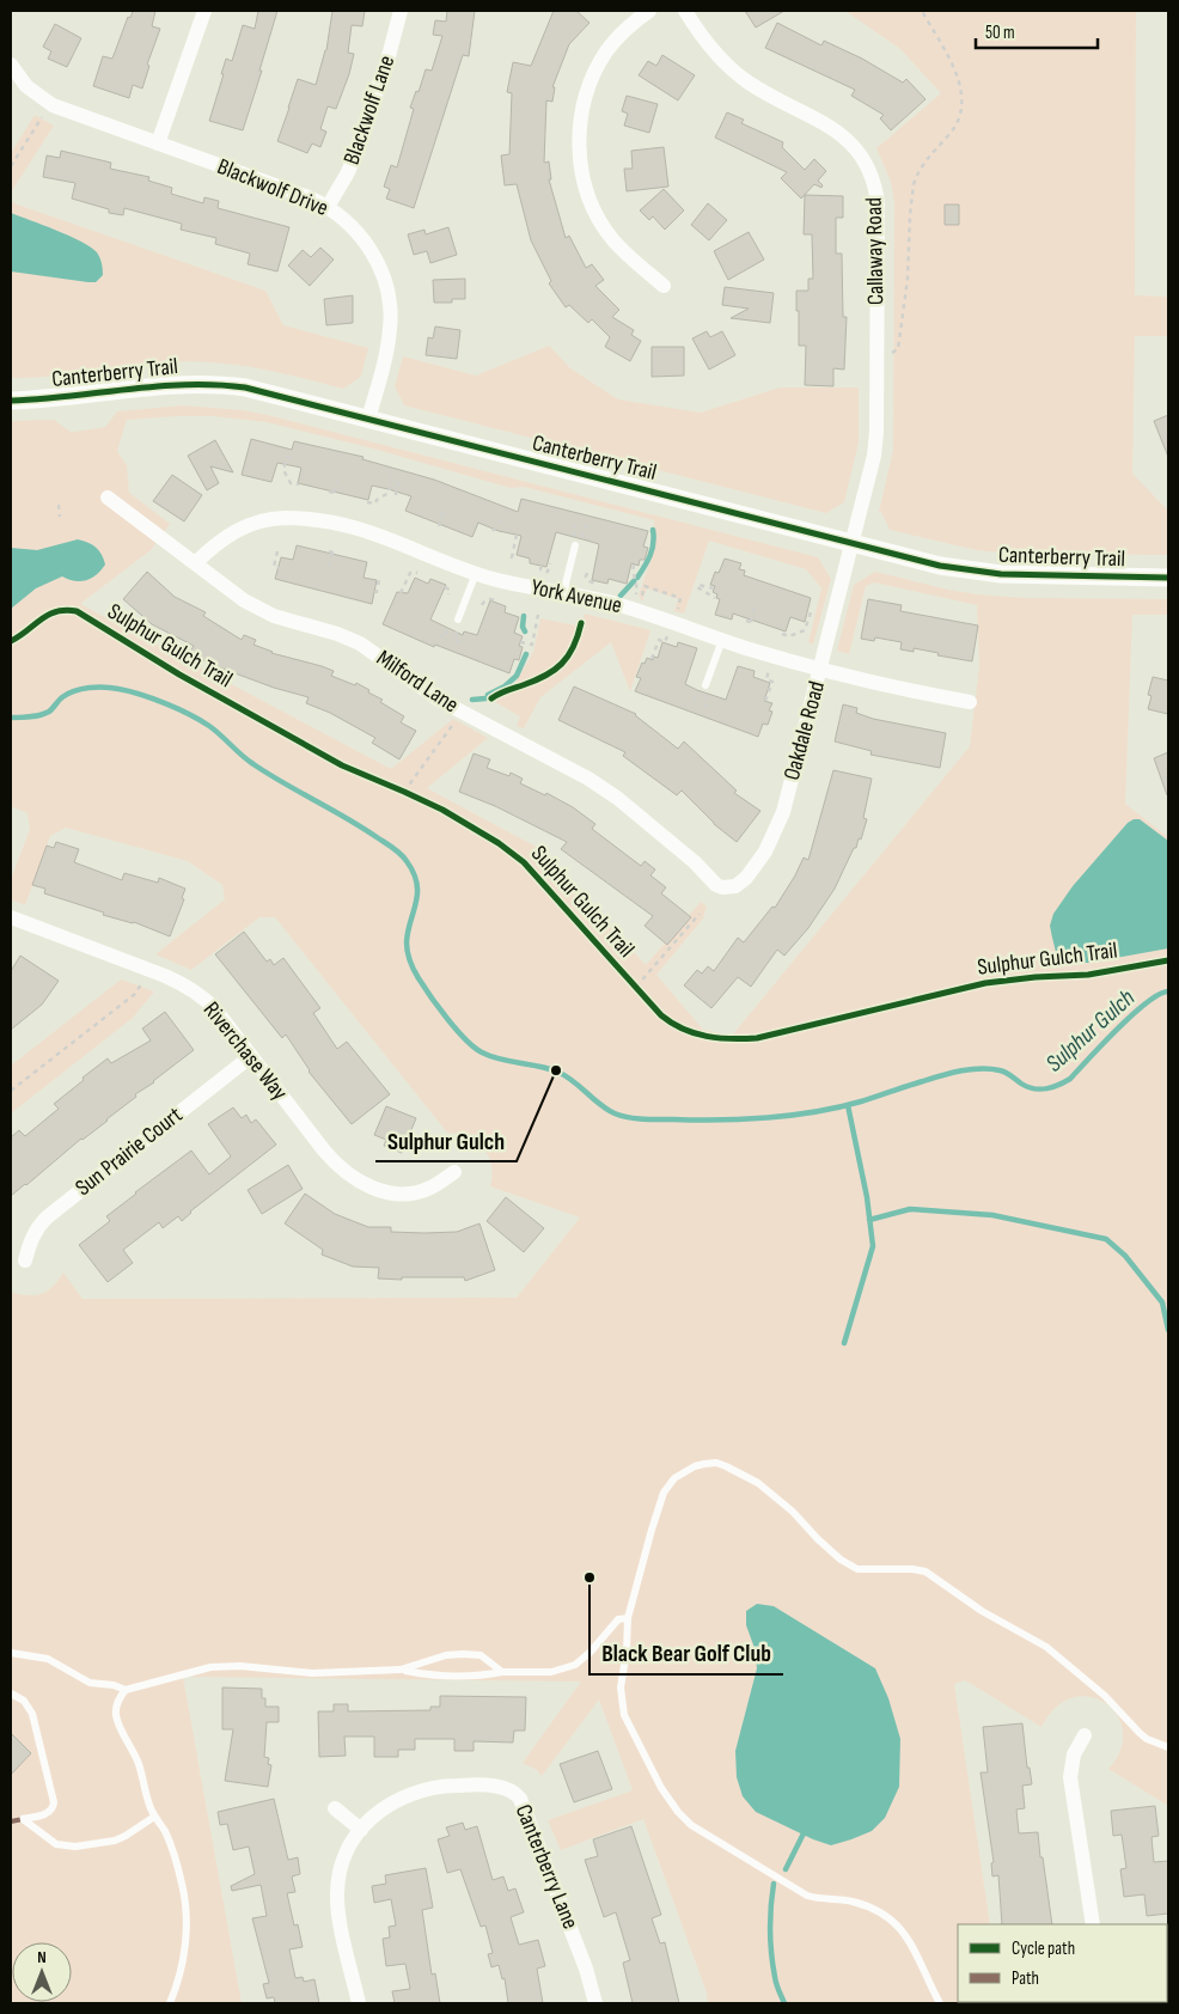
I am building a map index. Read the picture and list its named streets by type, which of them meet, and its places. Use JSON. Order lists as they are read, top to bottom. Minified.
{"streets":{"street":["Blackwolf Lane","Blackwolf Drive","Callaway Road","Canterberry Trail","York Avenue","Milford Lane","Oakdale Road","Riverchase Way","Sun Prairie Court","Canterberry Lane"],"cycle path":["Sulphur Gulch Trail"]},"crossings":[["Blackwolf Lane","Blackwolf Drive"],["Blackwolf Drive","Canterberry Trail"],["Callaway Road","Canterberry Trail"],["Callaway Road","Oakdale Road"],["Canterberry Trail","Oakdale Road"],["York Avenue","Milford Lane"],["York Avenue","Oakdale Road"],["Milford Lane","Oakdale Road"],["Riverchase Way","Sun Prairie Court"]],"water":["Sulphur Gulch"],"places":["Sulphur Gulch","Black Bear Golf Club"],"legend":["Cycle path","Path"],"scale_bar":"50 m","north":"top"}
